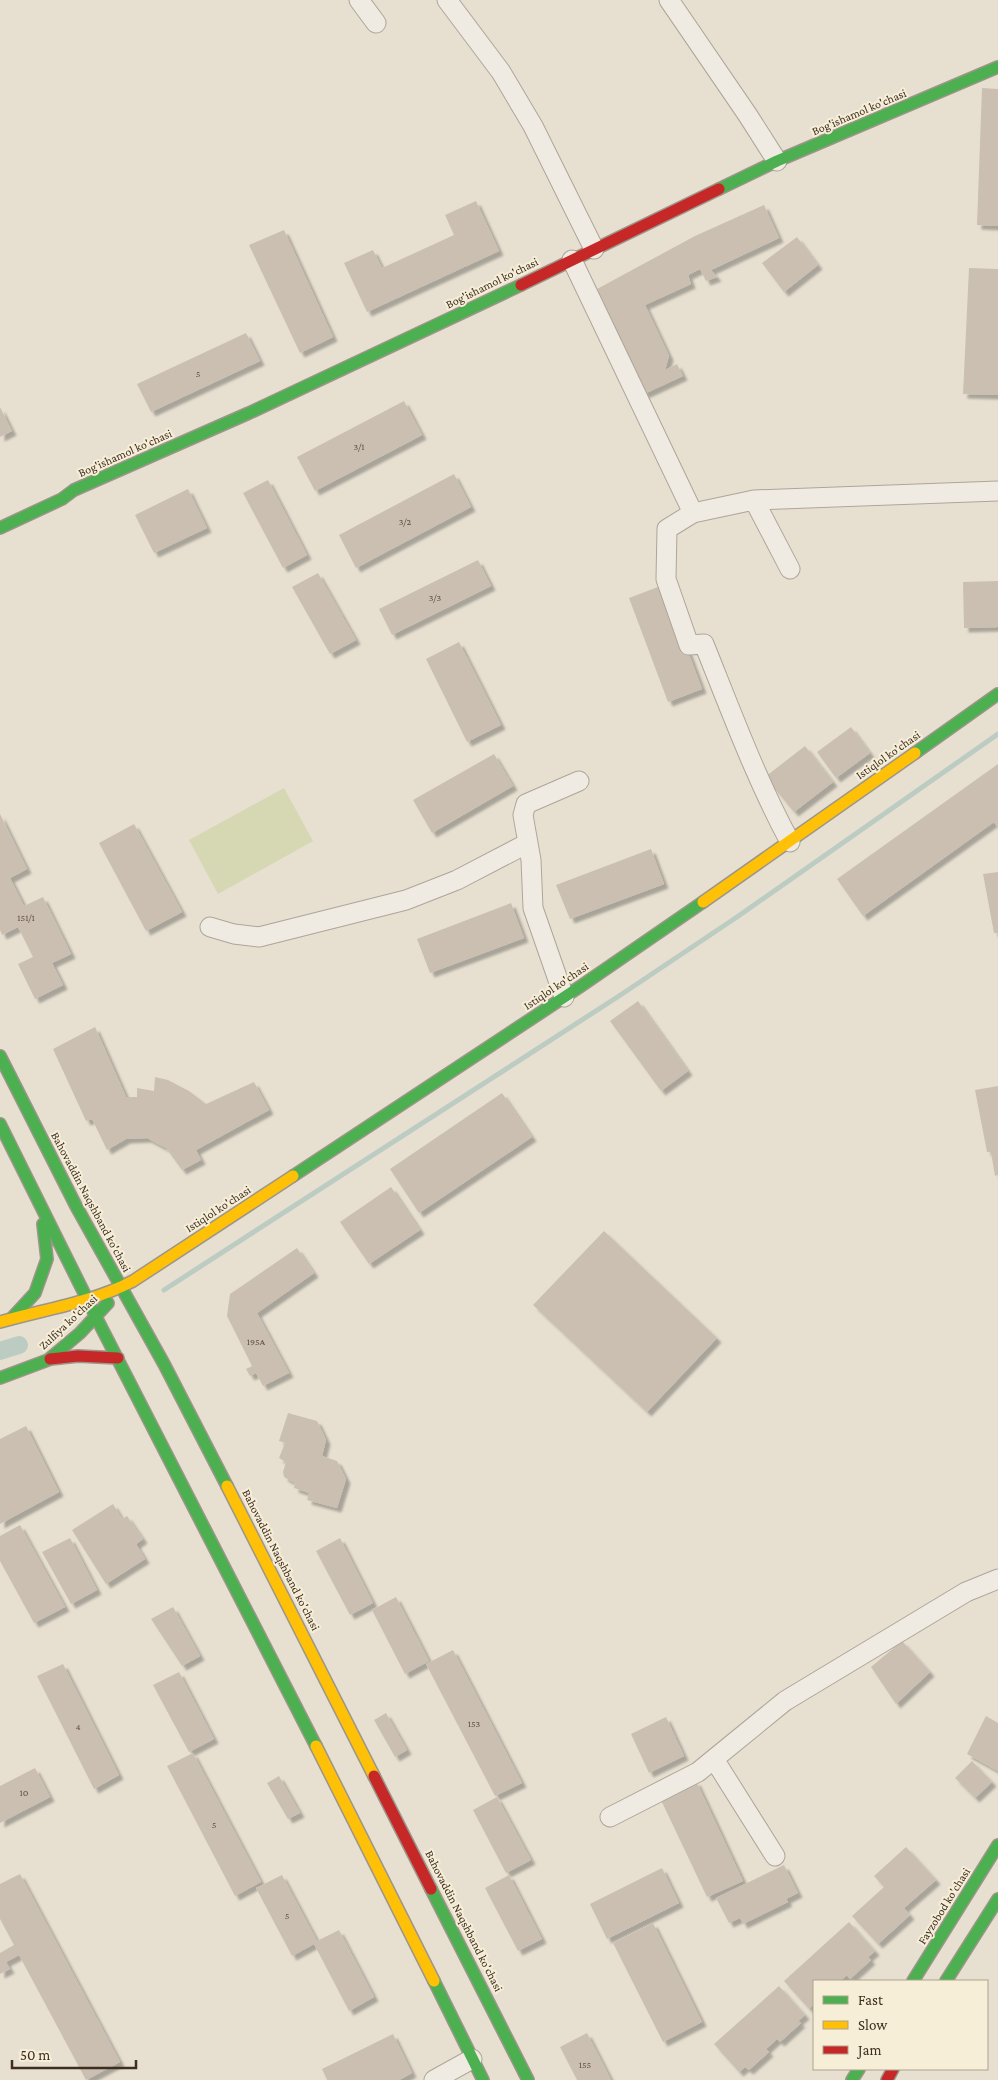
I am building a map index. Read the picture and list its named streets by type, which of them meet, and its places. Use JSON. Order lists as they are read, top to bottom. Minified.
{"streets":{"main road":["Bog'ishamol ko'chasi","Istiqlol ko'chasi","Bahovaddin Naqshband ko'chasi","Zulfiya ko'chasi","Fayzobod ko'chasi"]},"crossings":[["Istiqlol ko'chasi","Bahovaddin Naqshband ko'chasi"],["Istiqlol ko'chasi","Zulfiya ko'chasi"],["Bahovaddin Naqshband ko'chasi","Zulfiya ko'chasi"]],"house_numbers":["5","3/1","3/2","3/3","151/1","195A","153","4","10","5","5","155"],"legend":["Fast","Slow","Jam"],"scale_bar":"50 m"}
